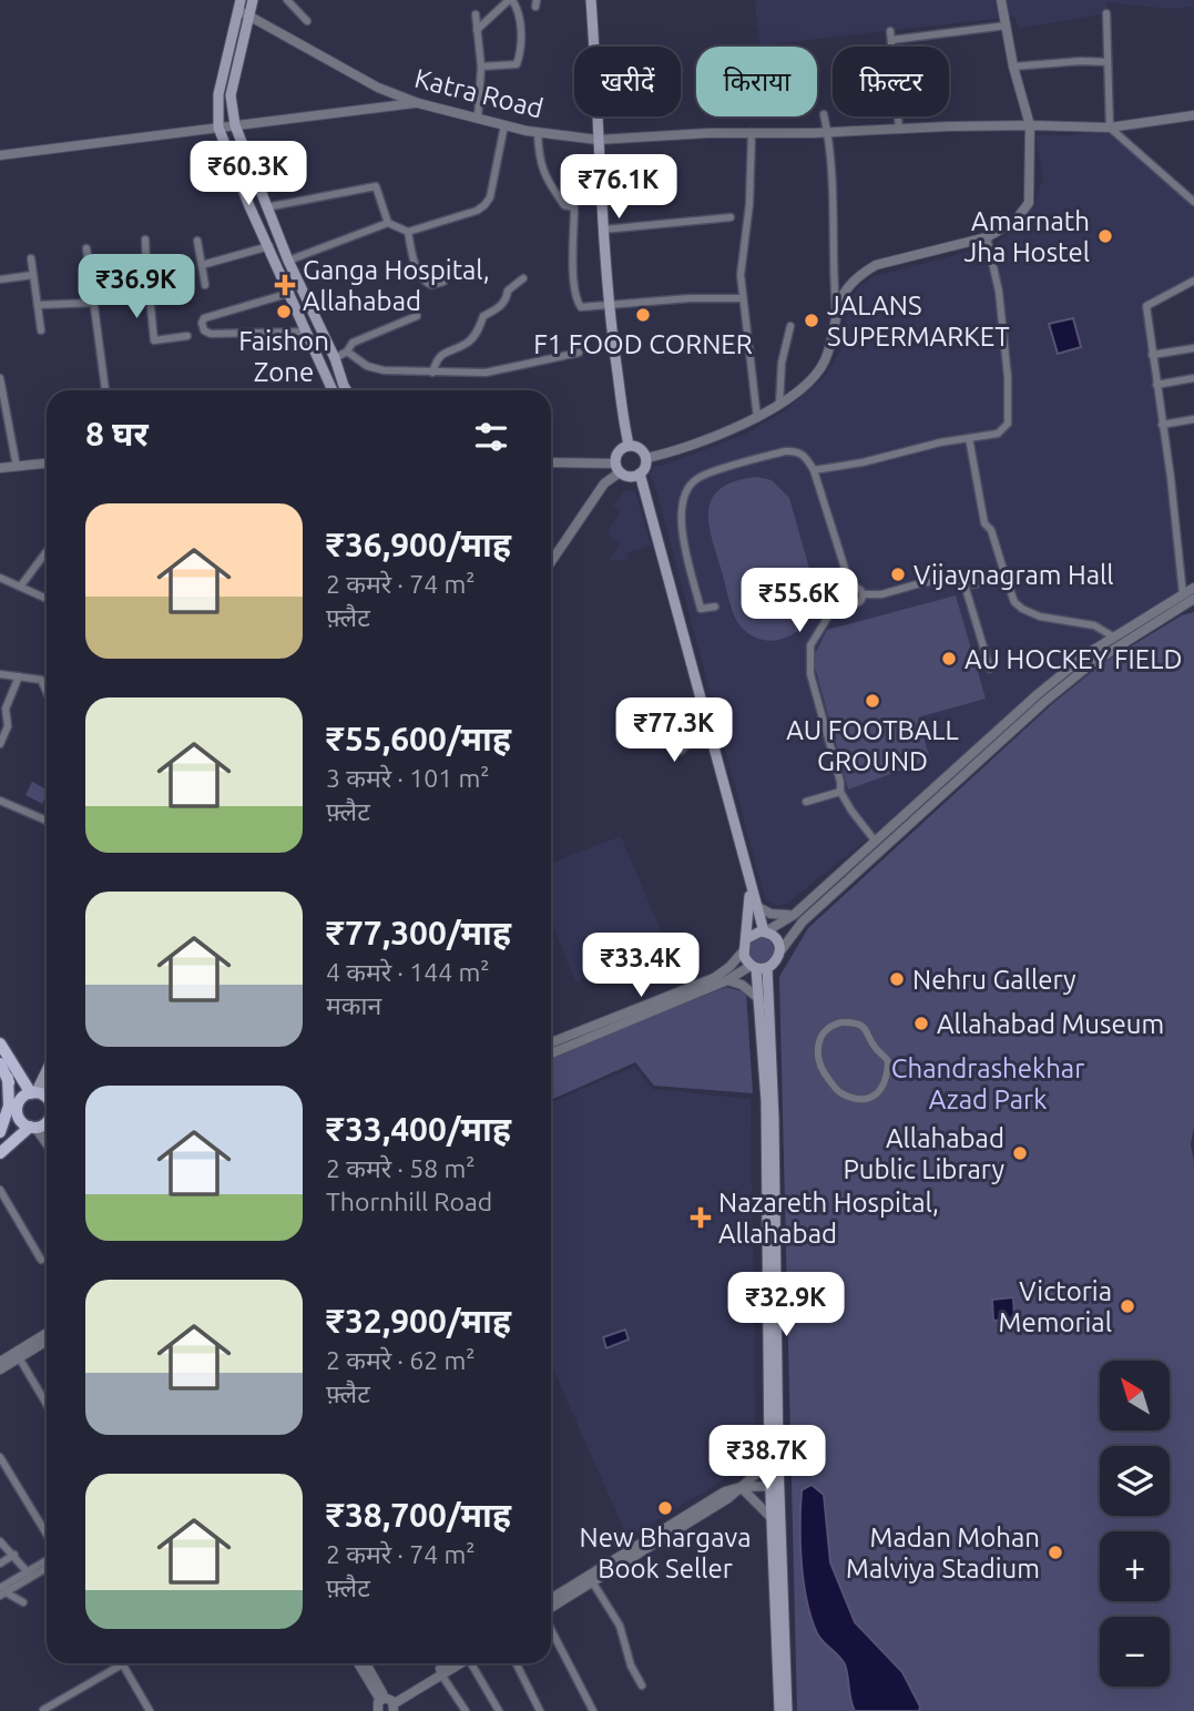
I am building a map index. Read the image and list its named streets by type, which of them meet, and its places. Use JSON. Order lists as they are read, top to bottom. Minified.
{"streets":{"street":["Katra Road"]},"parks":["Chandrashekhar Azad Park"],"places":{"other":["Amarnath Jha Hostel","Faishon Zone","F1 FOOD CORNER","JALANS SUPERMARKET","Vijaynagram Hall","AU HOCKEY FIELD","AU FOOTBALL GROUND","Nehru Gallery","Allahabad Museum","Allahabad Public Library","Victoria Memorial","New Bhargava Book Seller","Madan Mohan Malviya Stadium"],"health":["Ganga Hospital, Allahabad","Nazareth Hospital, Allahabad"]},"north":"top left","page":{"chip":["खरीदें","किराया","फ़िल्टर"],"price":["₹60.3K","₹76.1K","₹36.9K","₹55.6K","₹77.3K","₹33.4K","₹32.9K","₹38.7K"],"heading":"8 घर","list":[{"name":"₹36,900/माह","note":"2 कमरे · 74 m² · फ़्लैट"},{"name":"₹55,600/माह","note":"3 कमरे · 101 m² · फ़्लैट"},{"name":"₹77,300/माह","note":"4 कमरे · 144 m² · मकान"},{"name":"₹33,400/माह","note":"2 कमरे · 58 m² · Thornhill Road"},{"name":"₹32,900/माह","note":"2 कमरे · 62 m² · फ़्लैट"},{"name":"₹38,700/माह","note":"2 कमरे · 74 m² · फ़्लैट"}],"map_buttons":["+","−"]}}
